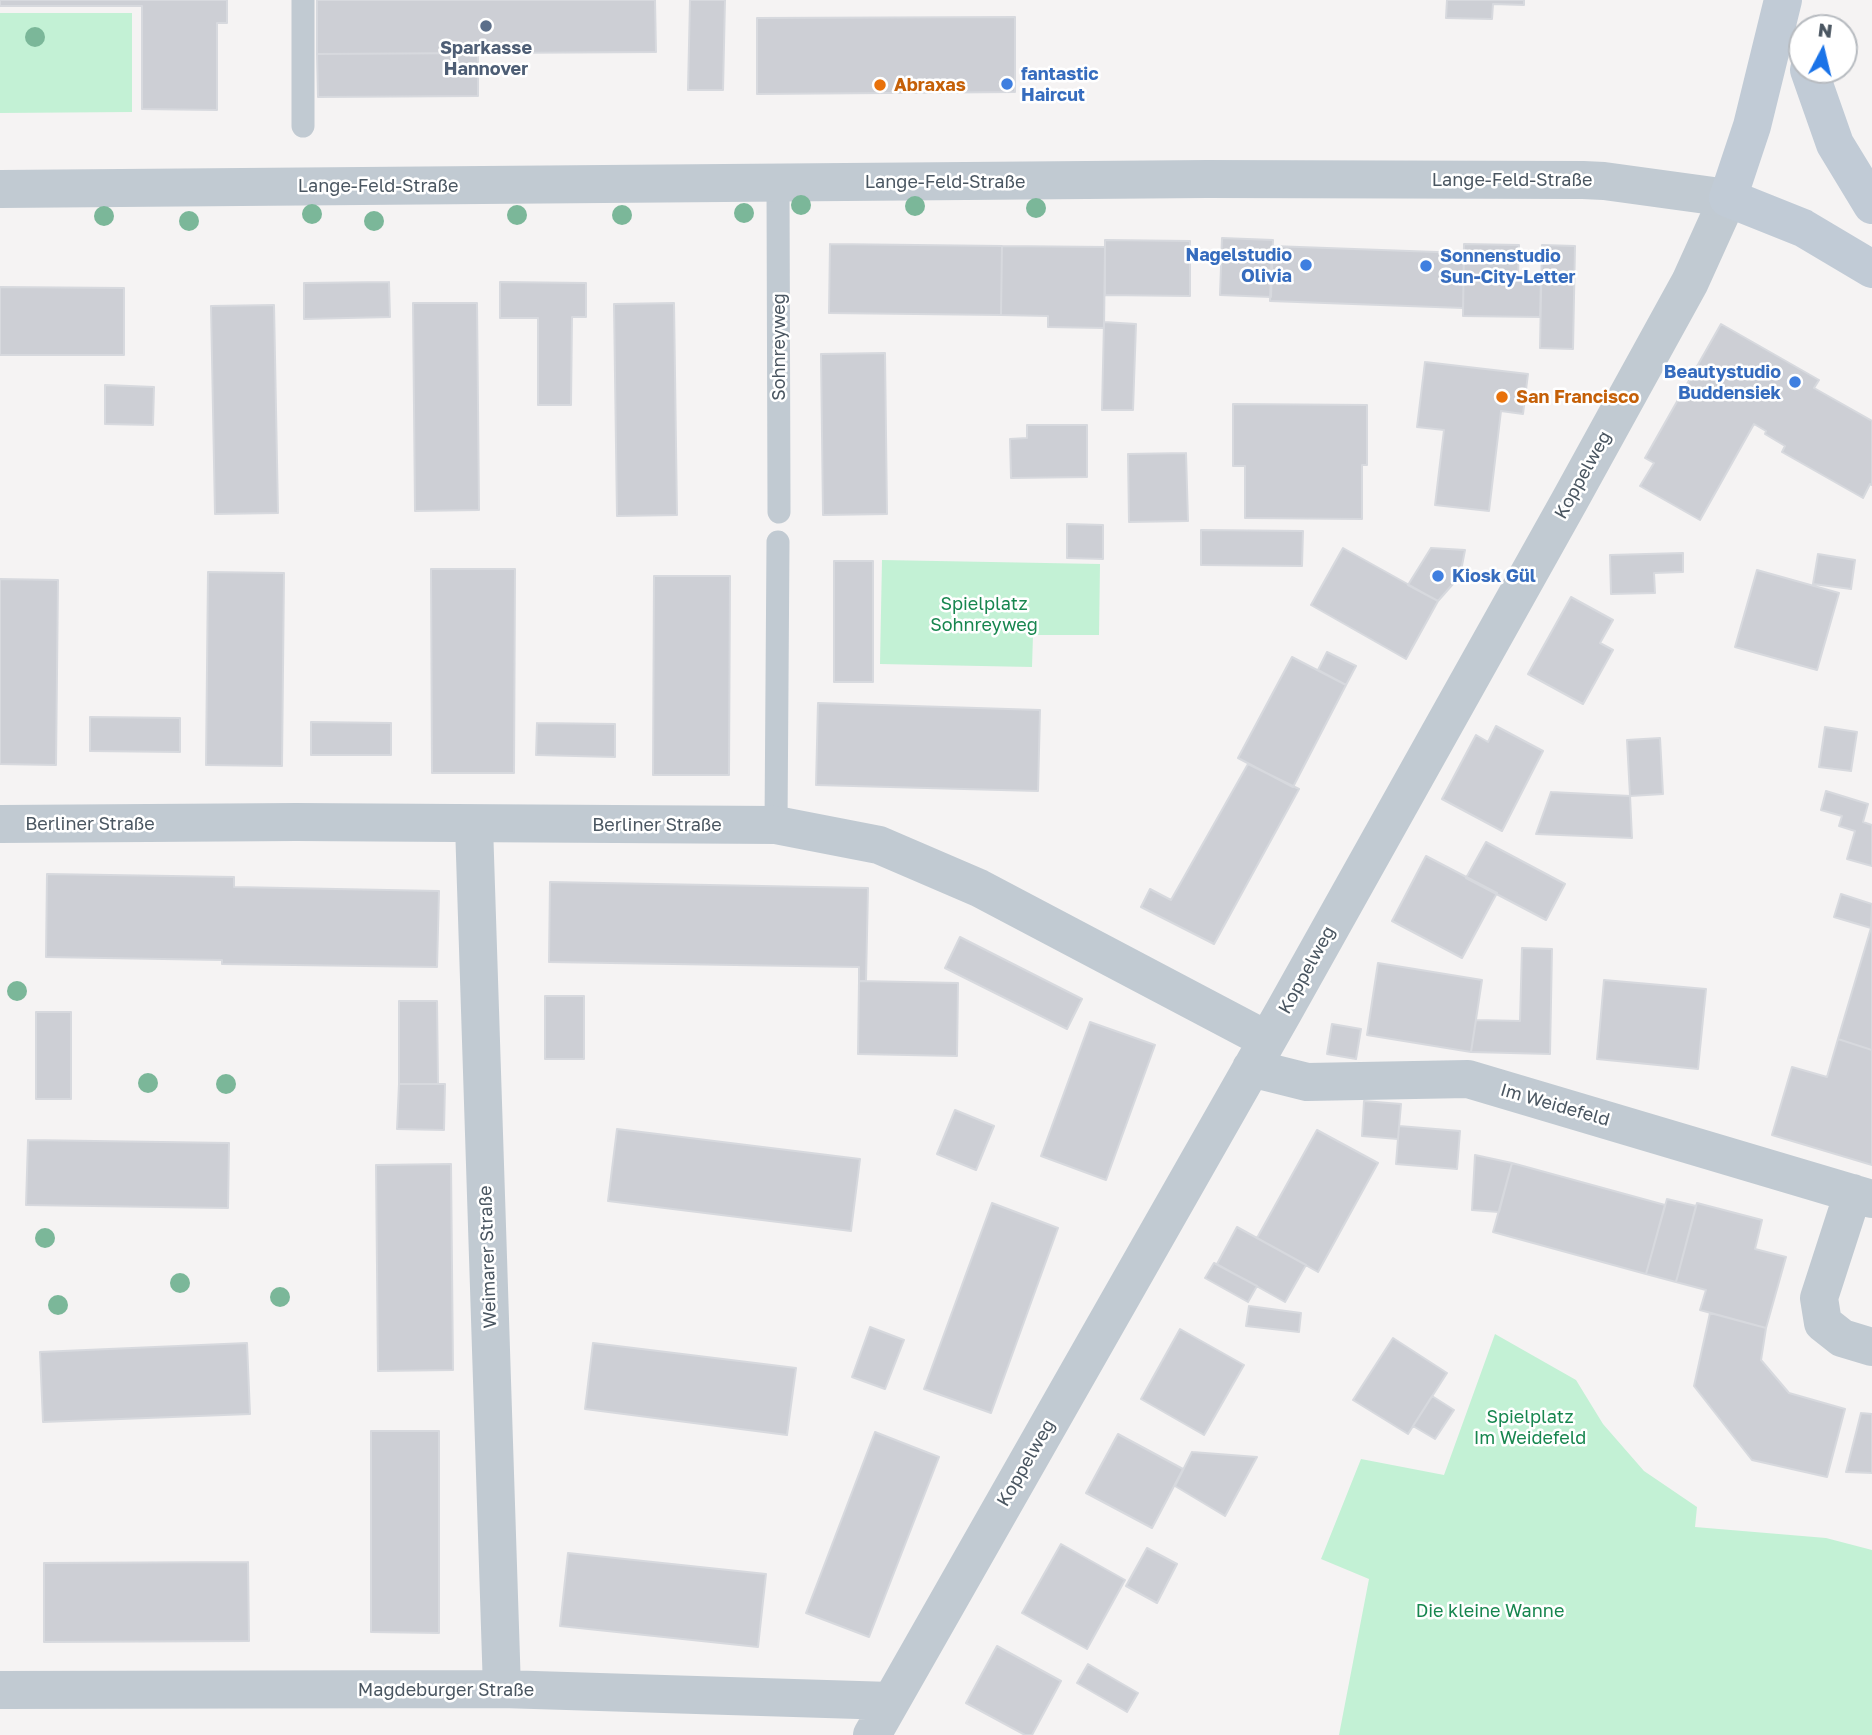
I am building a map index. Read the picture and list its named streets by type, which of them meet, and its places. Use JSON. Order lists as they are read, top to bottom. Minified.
{"streets":{"main road":["Lange-Feld-Straße"],"street":["Koppelweg","Berliner Straße","Im Weidefeld","Weimarer Straße","Magdeburger Straße"],"lane":["Sohnreyweg"]},"crossings":[["Lange-Feld-Straße","Sohnreyweg"],["Lange-Feld-Straße","Koppelweg"],["Koppelweg","Berliner Straße"],["Koppelweg","Im Weidefeld"],["Koppelweg","Magdeburger Straße"],["Berliner Straße","Im Weidefeld"],["Berliner Straße","Weimarer Straße"],["Weimarer Straße","Magdeburger Straße"]],"parks":["Spielplatz Sohnreyweg","Spielplatz Im Weidefeld","Die kleine Wanne"],"places":["Sparkasse Hannover","fantastic Haircut","Abraxas","Nagelstudio Olivia","Sonnenstudio Sun-City-Letter","Beautystudio Buddensiek","San Francisco","Kiosk Gül"],"north":"top"}
